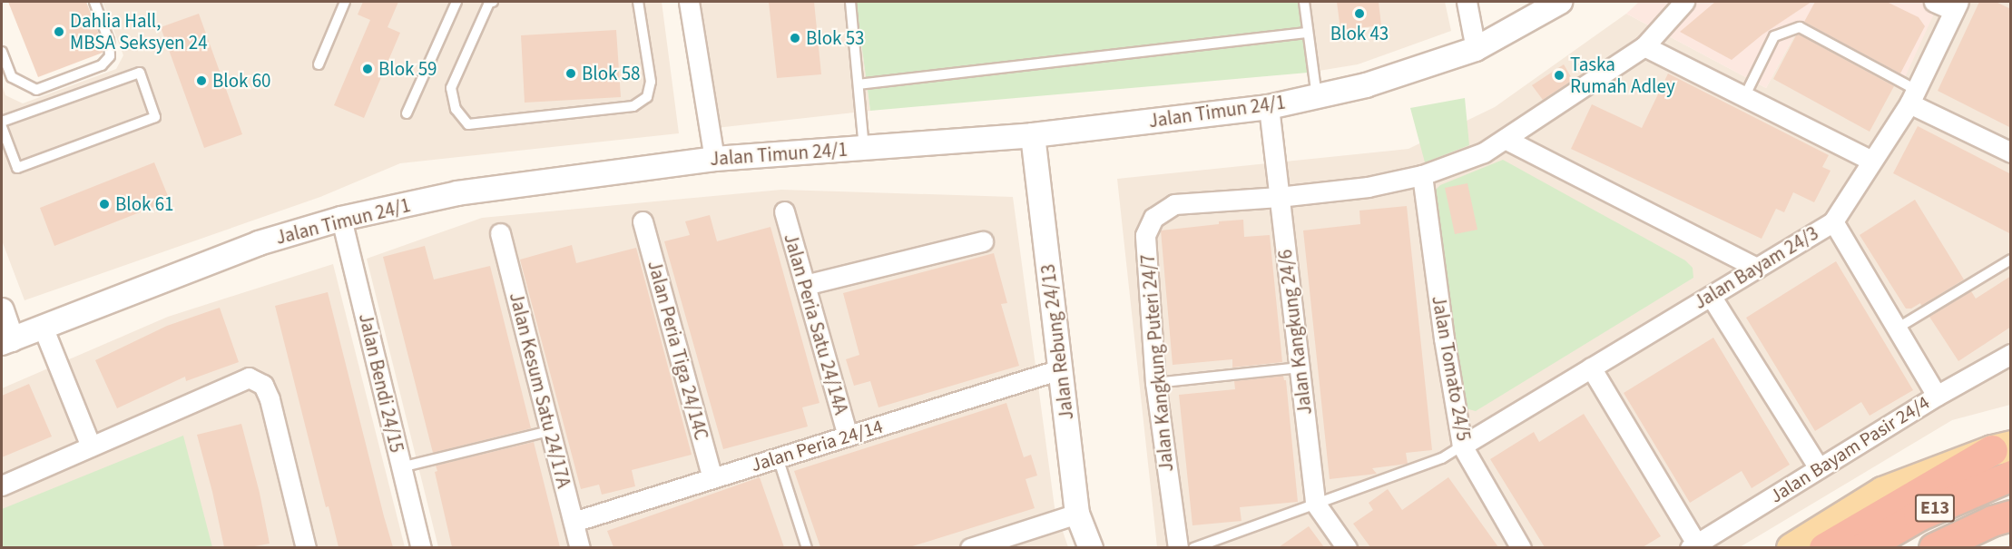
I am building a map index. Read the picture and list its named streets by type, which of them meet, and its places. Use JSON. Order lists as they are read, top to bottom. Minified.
{"streets":{"highway":["E13"],"street":["Jalan Timun 24/1","Jalan Bayam 24/3","Jalan Peria Satu 24/14A","Jalan Kangkung 24/6","Jalan Rebung 24/13","Jalan Peria Tiga 24/14C","Jalan Kangkung Puteri 24/7","Jalan Tomato 24/5","Jalan Bendi 24/15","Jalan Kesum Satu 24/17A","Jalan Peria 24/14","Jalan Bayam Pasir 24/4"]},"crossings":[["Jalan Timun 24/1","Jalan Kangkung 24/6"],["Jalan Timun 24/1","Jalan Rebung 24/13"],["Jalan Timun 24/1","Jalan Bendi 24/15"],["Jalan Bayam 24/3","Jalan Tomato 24/5"],["Jalan Peria Satu 24/14A","Jalan Peria 24/14"],["Jalan Kangkung 24/6","Jalan Kangkung Puteri 24/7"],["Jalan Rebung 24/13","Jalan Peria 24/14"],["Jalan Peria Tiga 24/14C","Jalan Peria 24/14"],["Jalan Kangkung Puteri 24/7","Jalan Tomato 24/5"],["Jalan Kesum Satu 24/17A","Jalan Peria 24/14"]],"places":["Blok 43","Dahlia Hall, MBSA Seksyen 24","Blok 53","Blok 59","Blok 58","Taska Rumah Adley","Blok 60","Blok 61"]}
